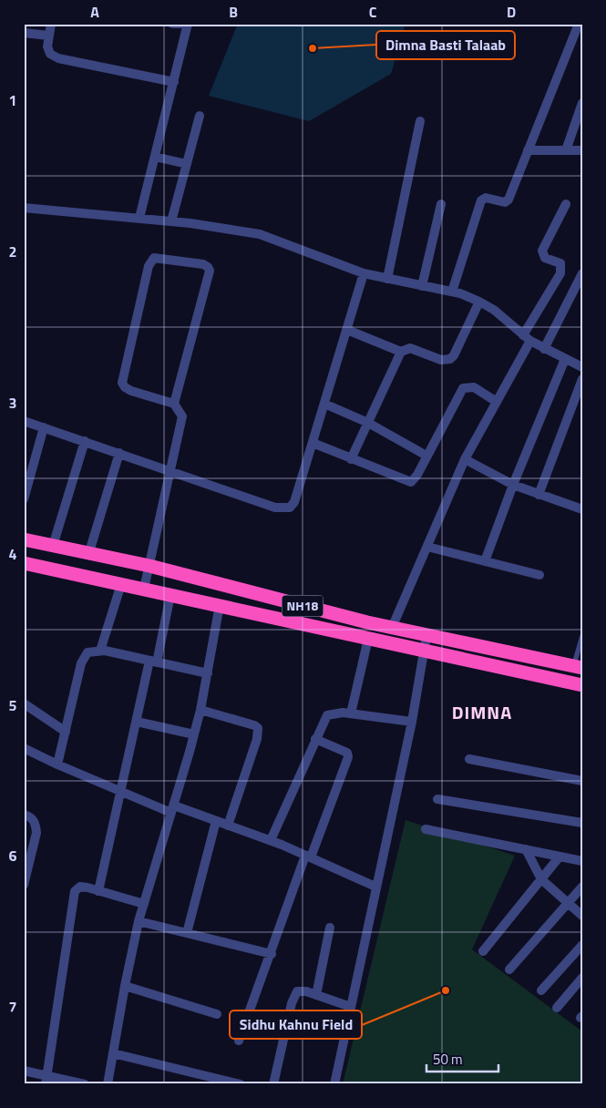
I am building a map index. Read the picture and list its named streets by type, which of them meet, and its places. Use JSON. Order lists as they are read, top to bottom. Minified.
{"streets":{"highway":["NH18"]},"districts":["DIMNA"],"places":["Dimna Basti Talaab","Sidhu Kahnu Field"],"scale_bar":"50 m","grid":{"columns":["A","B","C","D"],"rows":["1","2","3","4","5","6","7"]}}
